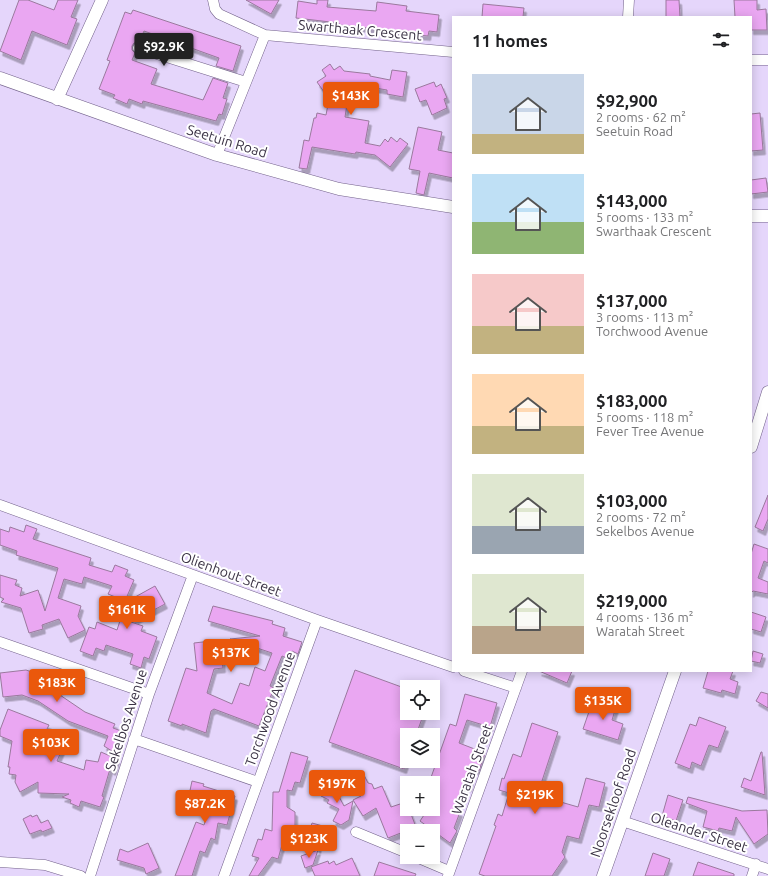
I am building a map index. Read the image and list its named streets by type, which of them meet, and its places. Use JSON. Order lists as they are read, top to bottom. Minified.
{"streets":{"street":["Swarthaak Crescent","Seetuin Road","Olienhout Street","Torchwood Avenue","Sekelbos Avenue","Waratah Street","Noorsekloof Road","Oleander Street"]},"crossings":[["Olienhout Street","Torchwood Avenue"],["Olienhout Street","Sekelbos Avenue"],["Noorsekloof Road","Oleander Street"]],"page":{"heading":"11 homes","price":["$92.9K","$143K","$161K","$137K","$183K","$135K","$103K","$197K","$219K","$87.2K","$123K"],"list":[{"name":"$92,900","note":"2 rooms · 62 m² · Seetuin Road"},{"name":"$143,000","note":"5 rooms · 133 m² · Swarthaak Crescent"},{"name":"$137,000","note":"3 rooms · 113 m² · Torchwood Avenue"},{"name":"$183,000","note":"5 rooms · 118 m² · Fever Tree Avenue"},{"name":"$103,000","note":"2 rooms · 72 m² · Sekelbos Avenue"},{"name":"$219,000","note":"4 rooms · 136 m² · Waratah Street"}],"map_buttons":["+","−"]}}
